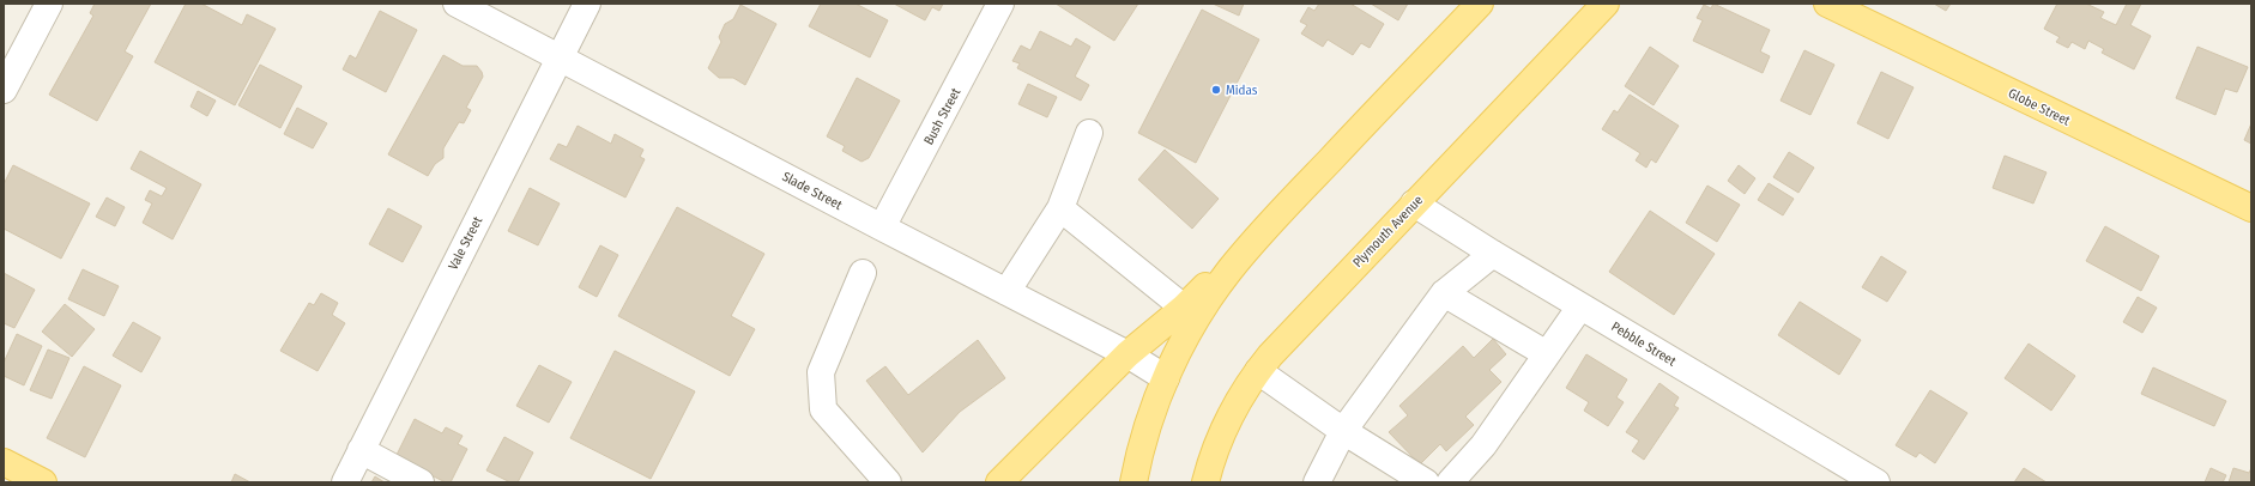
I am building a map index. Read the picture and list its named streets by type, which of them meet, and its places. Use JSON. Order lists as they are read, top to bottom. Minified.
{"streets":{"main road":["Globe Street","Plymouth Avenue"],"street":["Bush Street","Slade Street","Vale Street","Pebble Street"]},"crossings":[["Bush Street","Slade Street"],["Slade Street","Vale Street"],["Plymouth Avenue","Pebble Street"]],"places":["Midas"]}
